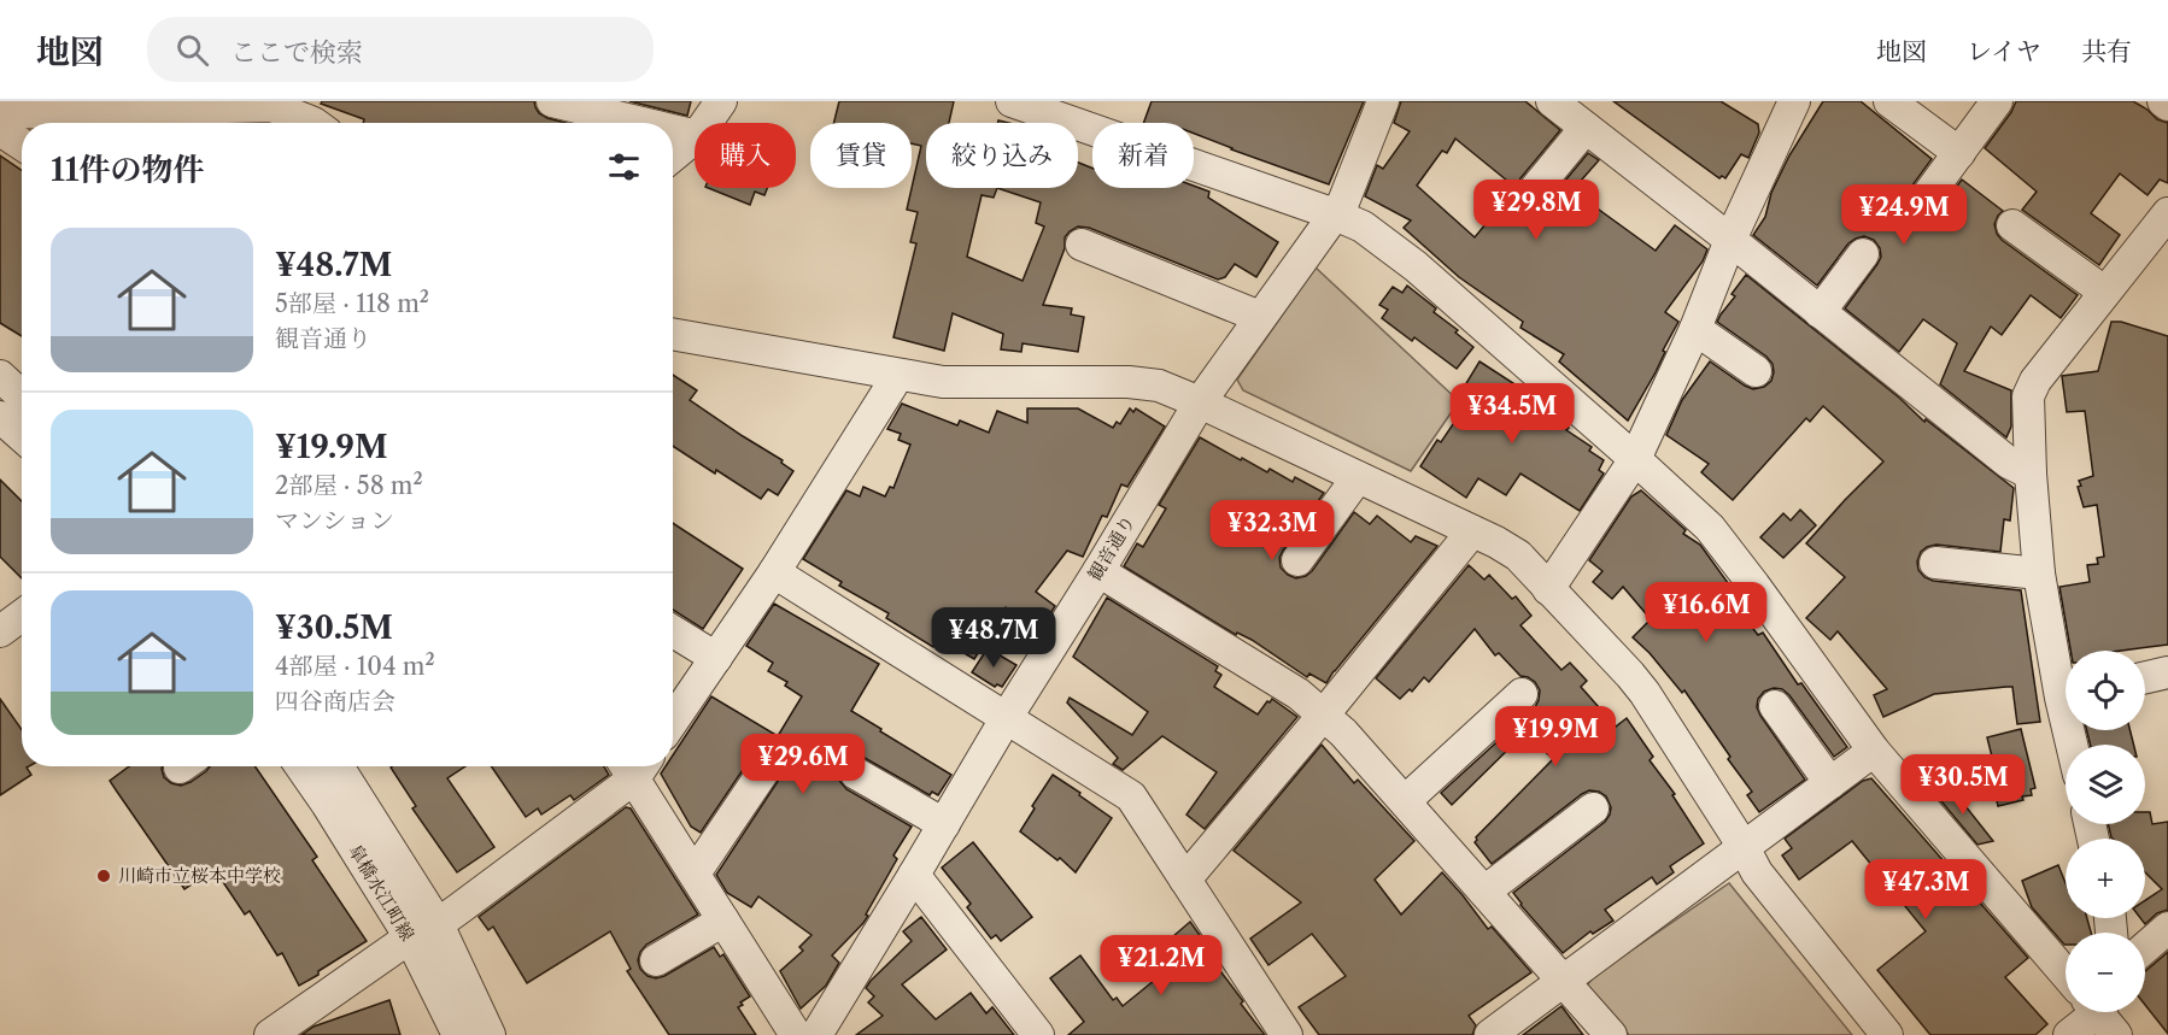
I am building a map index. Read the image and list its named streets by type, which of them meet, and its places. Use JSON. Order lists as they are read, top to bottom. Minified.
{"streets":{"street":["観音通り","皐橋水江町線"]},"places":["川崎市立桜本中学校"],"page":{"header":"地図","search":"ここで検索","nav":["地図","レイヤ","共有"],"chip":["購入","賃貸","絞り込み","新着"],"heading":"11件の物件","price":["¥29.8M","¥24.9M","¥34.5M","¥32.3M","¥16.6M","¥48.7M","¥19.9M","¥29.6M","¥30.5M","¥47.3M","¥21.2M"],"list":[{"name":"¥48.7M","note":"5部屋 · 118 m² · 観音通り"},{"name":"¥19.9M","note":"2部屋 · 58 m² · マンション"},{"name":"¥30.5M","note":"4部屋 · 104 m² · 四谷商店会"}],"map_buttons":["+","−"]}}
